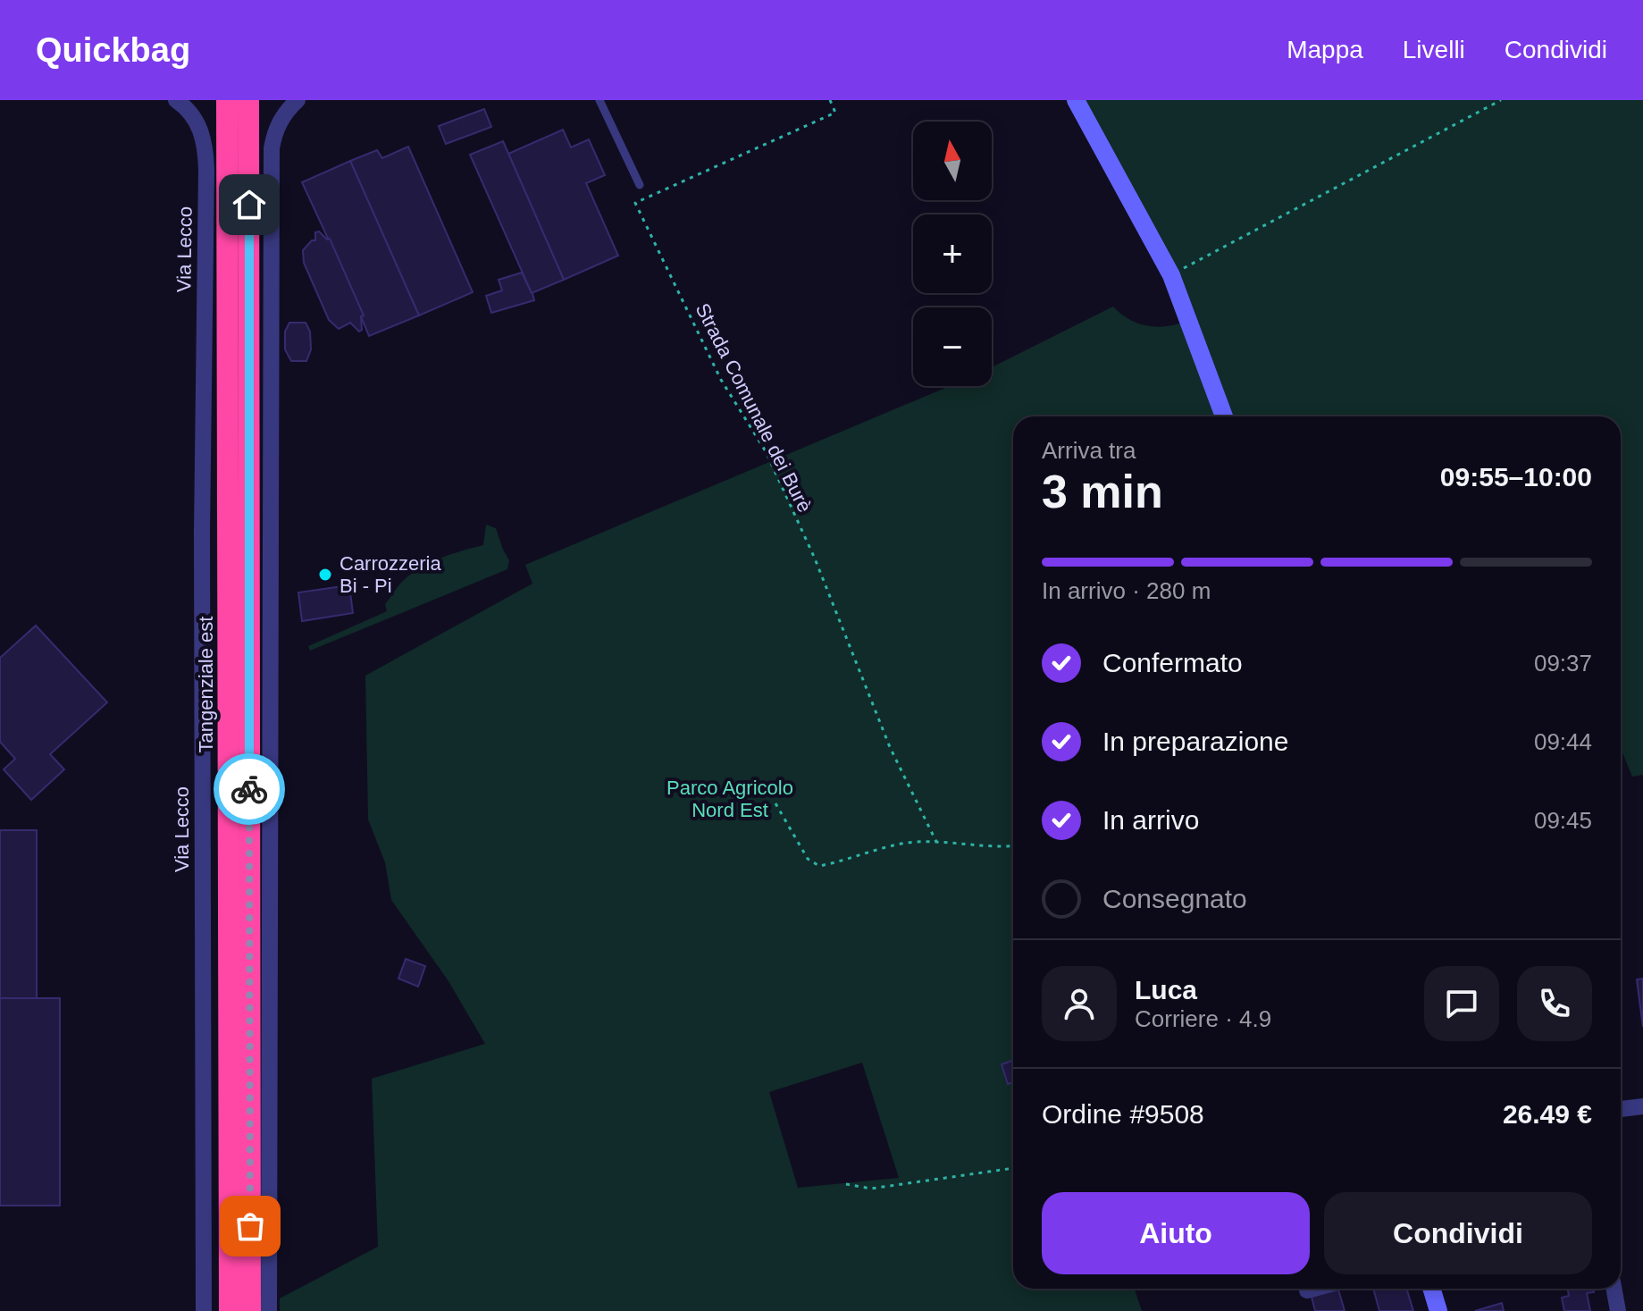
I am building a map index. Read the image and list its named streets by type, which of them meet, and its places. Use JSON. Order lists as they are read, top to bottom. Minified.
{"streets":{"highway":["Tangenziale est"],"street":["Via Lecco"],"path":["Strada Comunale dei Burè"]},"parks":["Parco Agricolo Nord Est"],"places":["Carrozzeria Bi - Pi"],"north":"top","page":{"header":"Quickbag","nav":["Mappa","Livelli","Condividi"],"map_buttons":["+","−"],"heading":["3 min","Arriva tra","09:55–10:00"],"panel":["Luca","Corriere · 4.9","Ordine #9508","26.49 €"],"bar":"In arrivo · 280 m","list":[["Confermato","09:37"],["In preparazione","09:44"],["In arrivo","09:45"],"Consegnato"],"buttons":["Aiuto","Condividi"]}}
